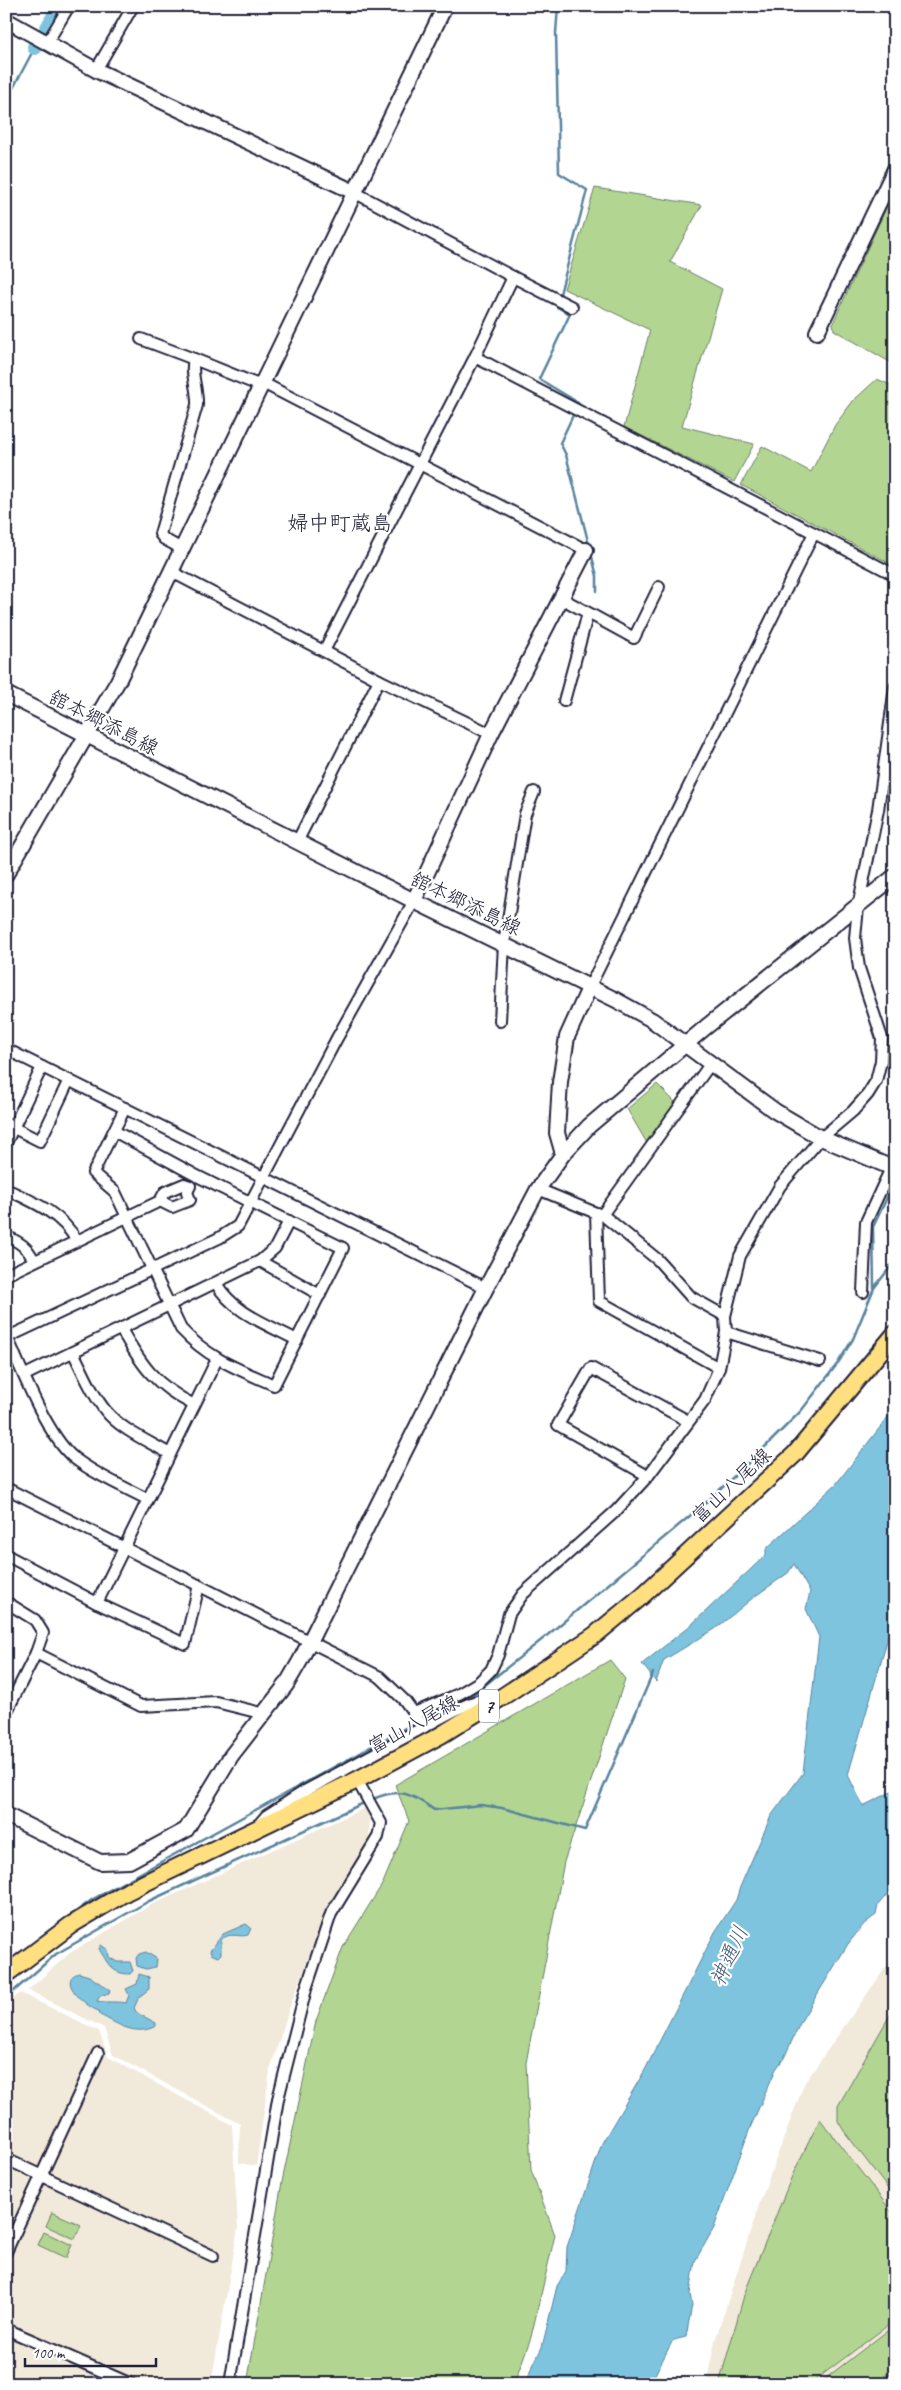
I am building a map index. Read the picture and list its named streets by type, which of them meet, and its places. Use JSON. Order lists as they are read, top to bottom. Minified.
{"streets":{"main road":["富山八尾線","7"],"street":["舘本郷添島線"]},"districts":["婦中町蔵島"],"water":["神通川"],"scale_bar":"100 m"}
